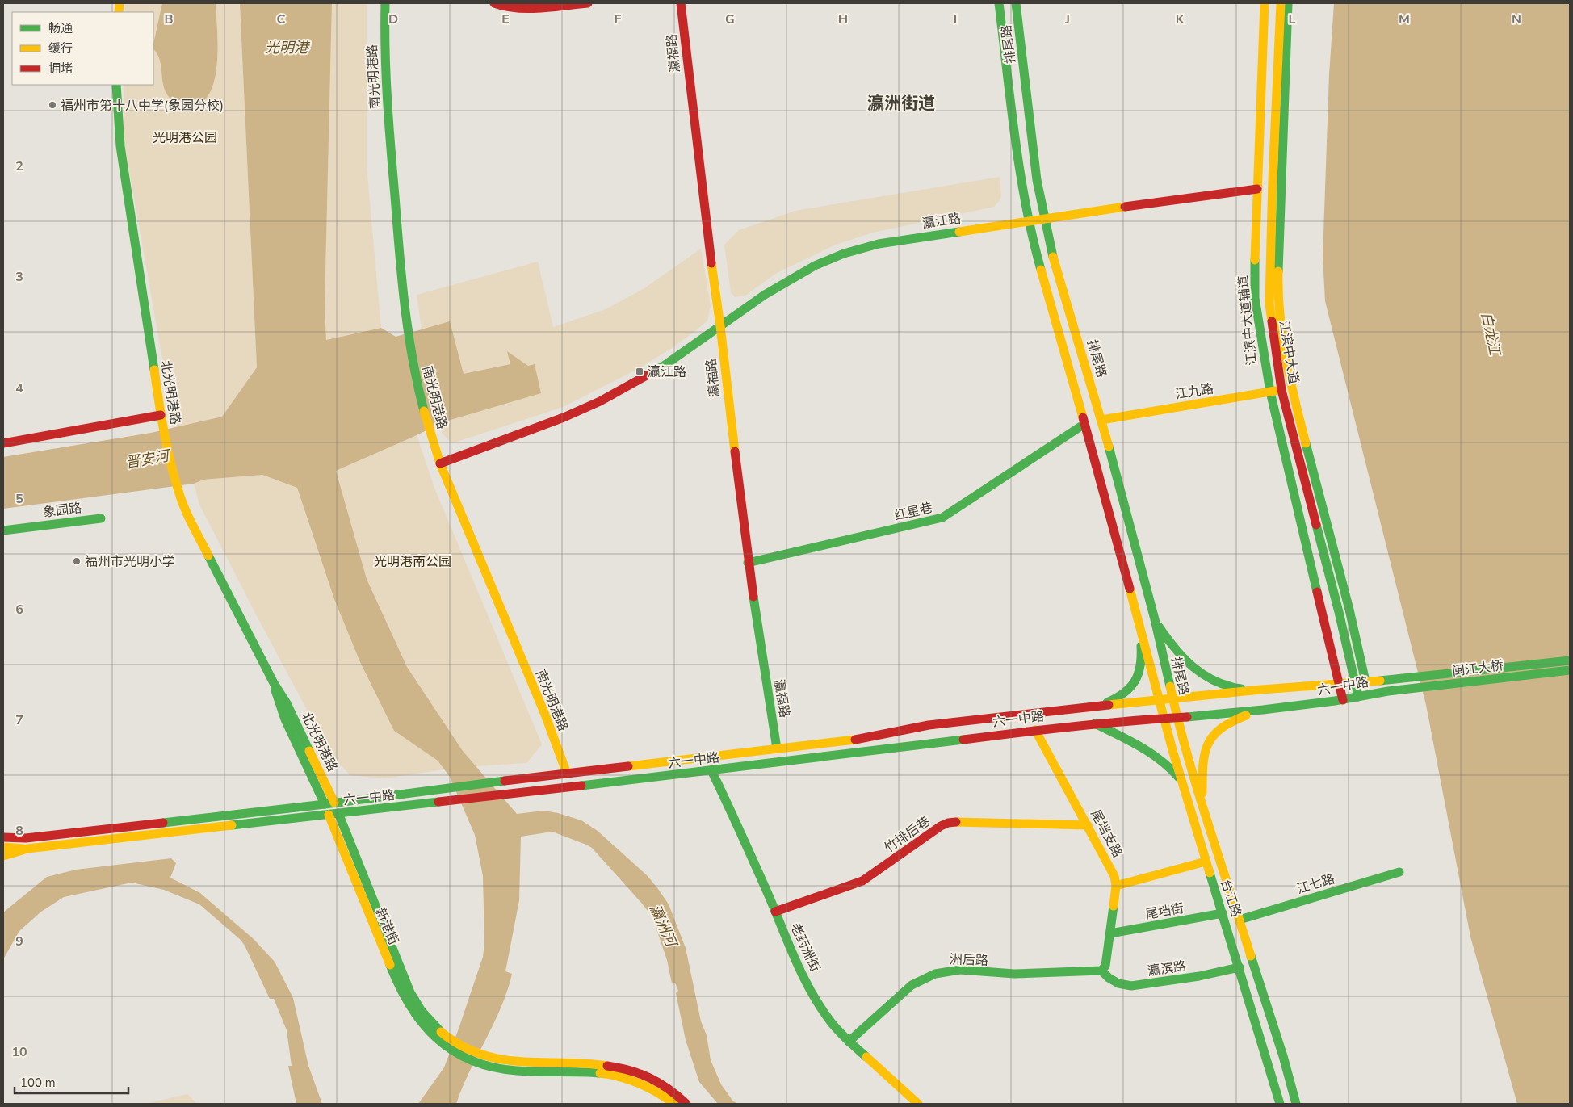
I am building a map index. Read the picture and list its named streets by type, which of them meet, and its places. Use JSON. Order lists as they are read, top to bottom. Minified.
{"streets":{"main road":["排尾路","瀛福路","南光明港路","瀛江路","江滨中大道辅道","江滨中大道","江九路","北光明港路","象园路","红星巷","闽江大桥","六一中路","尾垱支路","竹排后巷","江七路","台江路","尾垱街","新港街","老药洲街","洲后路","瀛滨路"]},"crossings":[["排尾路","瀛江路"],["排尾路","江九路"],["排尾路","红星巷"],["排尾路","六一中路"],["排尾路","台江路"],["瀛福路","瀛江路"],["瀛福路","红星巷"],["瀛福路","六一中路"],["南光明港路","瀛江路"],["南光明港路","六一中路"],["瀛江路","江滨中大道辅道"],["江滨中大道辅道","江九路"],["江滨中大道辅道","六一中路"],["江滨中大道","江九路"],["江滨中大道","闽江大桥"],["江滨中大道","六一中路"],["北光明港路","六一中路"],["北光明港路","新港街"],["闽江大桥","六一中路"],["六一中路","尾垱支路"],["六一中路","台江路"],["六一中路","新港街"],["六一中路","老药洲街"],["尾垱支路","竹排后巷"],["尾垱支路","尾垱街"],["尾垱支路","洲后路"],["尾垱支路","瀛滨路"],["竹排后巷","老药洲街"],["江七路","台江路"],["台江路","尾垱街"],["台江路","瀛滨路"],["老药洲街","洲后路"],["洲后路","瀛滨路"]],"districts":["瀛洲街道"],"water":["光明港","白龙江","晋安河","瀛洲河"],"parks":["光明港公园","光明港南公园"],"places":{"other":["福州市第十八中学(象园分校)","福州市光明小学"],"transit":["瀛江路"]},"legend":["畅通","缓行","拥堵"],"scale_bar":"100 m","grid":{"columns":["B","C","D","E","F","G","H","I","J","K","L","M","N"],"rows":["2","3","4","5","6","7","8","9","10"]}}
